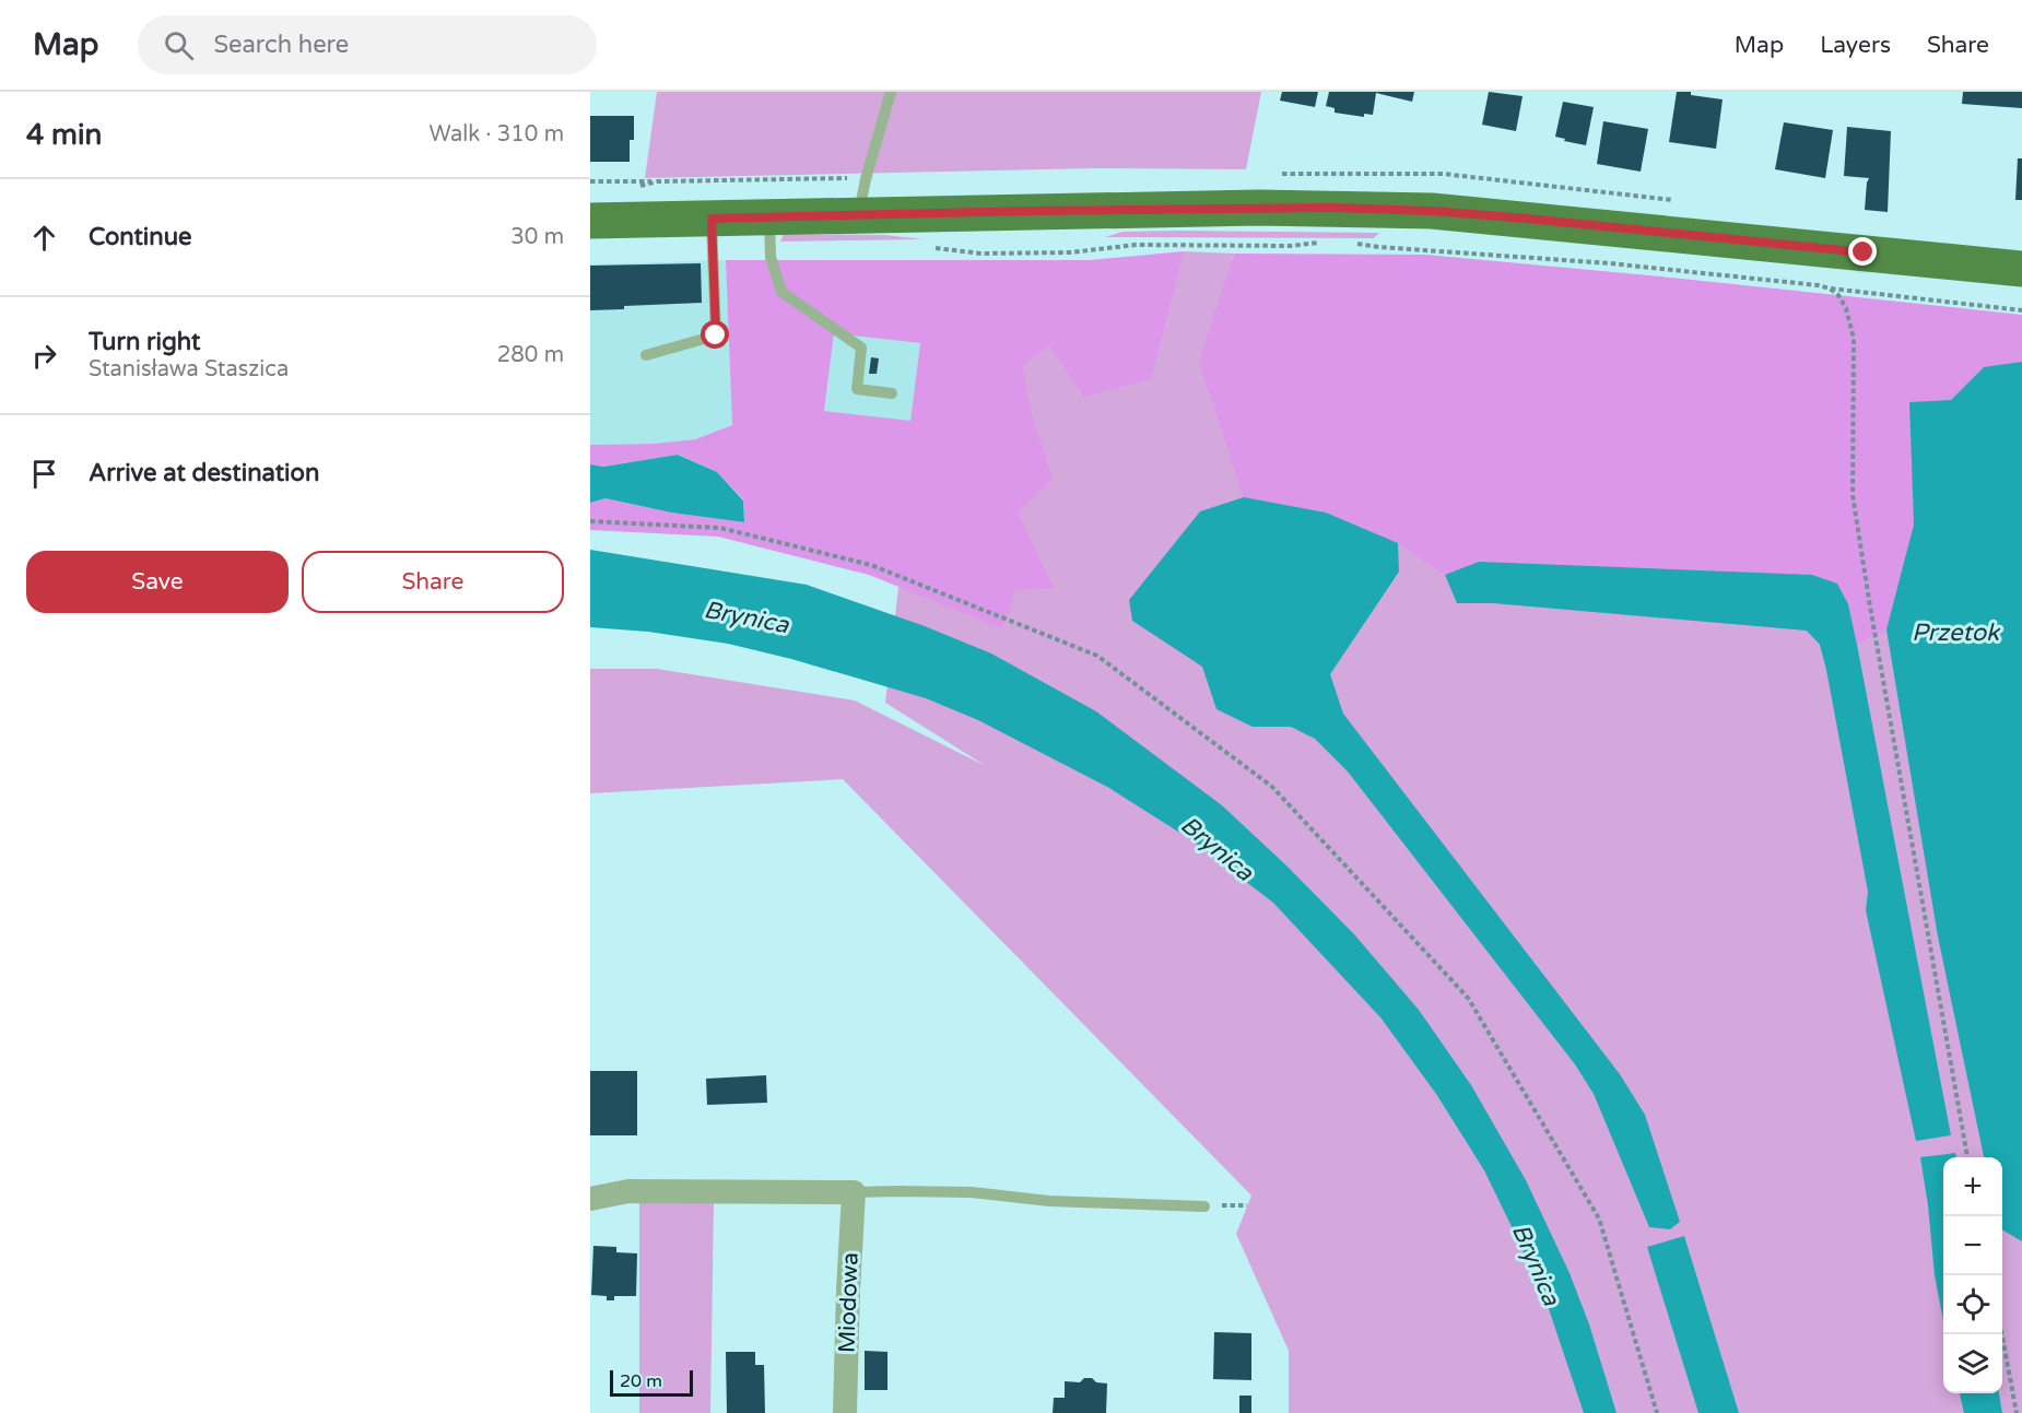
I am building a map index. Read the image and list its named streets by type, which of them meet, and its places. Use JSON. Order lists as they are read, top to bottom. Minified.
{"streets":{"street":["Miodowa"]},"water":["Brynica","Przetok"],"scale_bar":"20 m","page":{"header":"Map","search":"Search here","nav":["Map","Layers","Share"],"heading":["4 min","Walk · 310 m"],"list":[["Continue","30 m"],["Turn right","Stanisława Staszica","280 m"],"Arrive at destination"],"buttons":["Save","Share"],"map_buttons":["+","−"],"scale":"20 m"}}
